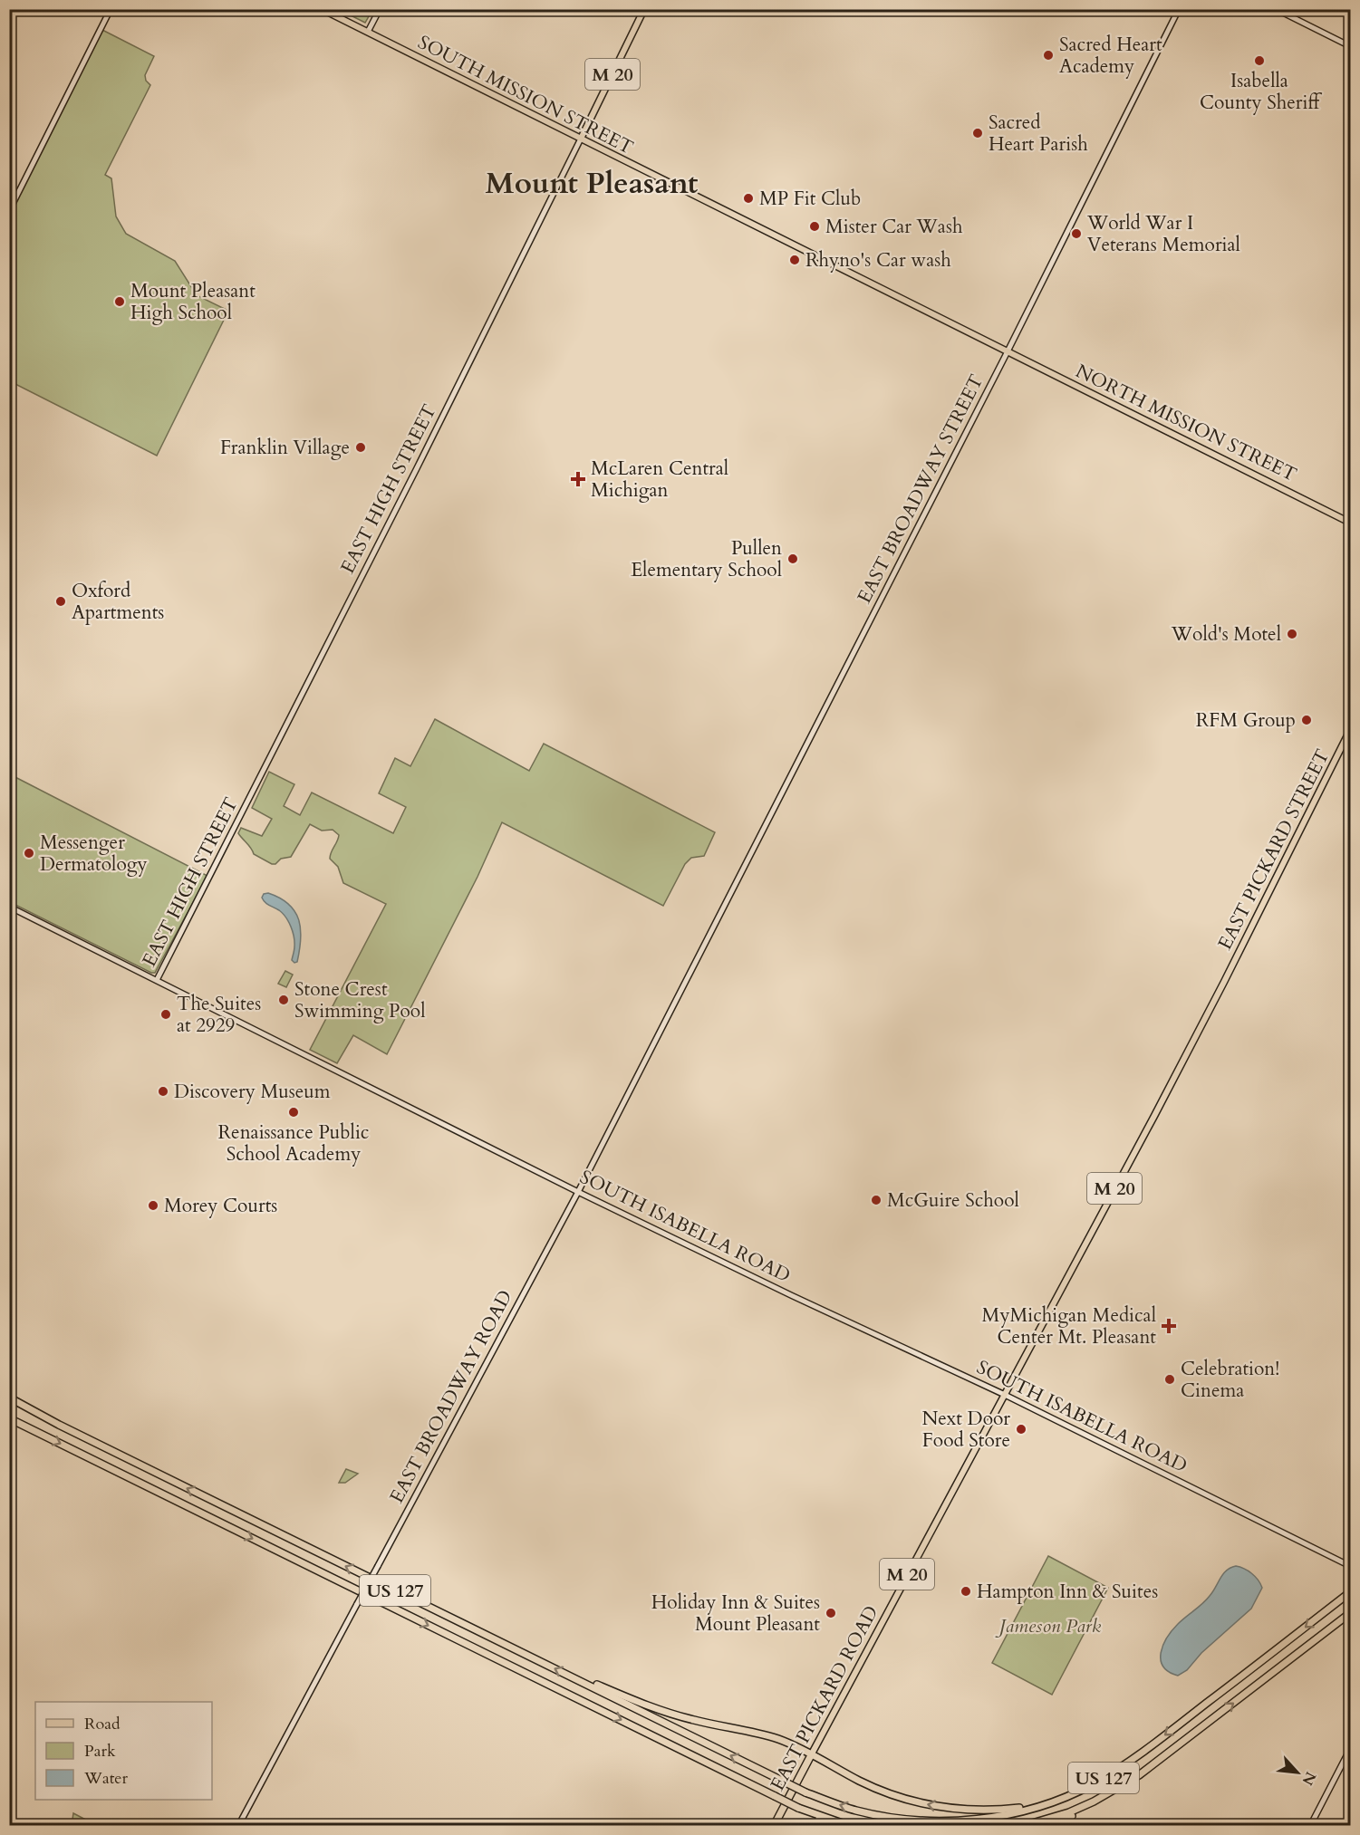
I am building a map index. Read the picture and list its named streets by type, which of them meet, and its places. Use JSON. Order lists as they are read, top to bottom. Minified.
{"streets":{"highway":["M 20","US 127","EAST PICKARD ROAD"],"main road":["SOUTH MISSION STREET","NORTH MISSION STREET","EAST HIGH STREET","EAST PICKARD STREET"],"street":["EAST BROADWAY STREET","SOUTH ISABELLA ROAD","EAST BROADWAY ROAD"]},"crossings":[["SOUTH MISSION STREET","NORTH MISSION STREET"],["SOUTH MISSION STREET","EAST HIGH STREET"],["SOUTH MISSION STREET","EAST BROADWAY STREET"],["NORTH MISSION STREET","EAST BROADWAY STREET"],["EAST HIGH STREET","SOUTH ISABELLA ROAD"],["EAST BROADWAY STREET","EAST BROADWAY ROAD"],["EAST PICKARD STREET","EAST PICKARD ROAD"],["SOUTH ISABELLA ROAD","EAST BROADWAY ROAD"],["SOUTH ISABELLA ROAD","EAST PICKARD ROAD"]],"districts":["Mount Pleasant"],"parks":["Jameson Park"],"places":{"other":["Sacred Heart Academy","Isabella County Sheriff","Sacred Heart Parish","MP Fit Club","Mister Car Wash","World War I Veterans Memorial","Rhyno's Car wash","Mount Pleasant High School","Franklin Village","Pullen Elementary School","Oxford Apartments","Wold's Motel","RFM Group","Messenger Dermatology","Stone Crest Swimming Pool","The Suites at 2929","Discovery Museum","Renaissance Public School Academy","McGuire School","Morey Courts","Celebration! Cinema","Next Door Food Store","Hampton Inn & Suites","Holiday Inn & Suites Mount Pleasant"],"health":["McLaren Central Michigan","MyMichigan Medical Center Mt. Pleasant"]},"legend":["Road","Park","Water"],"north":"bottom right"}
